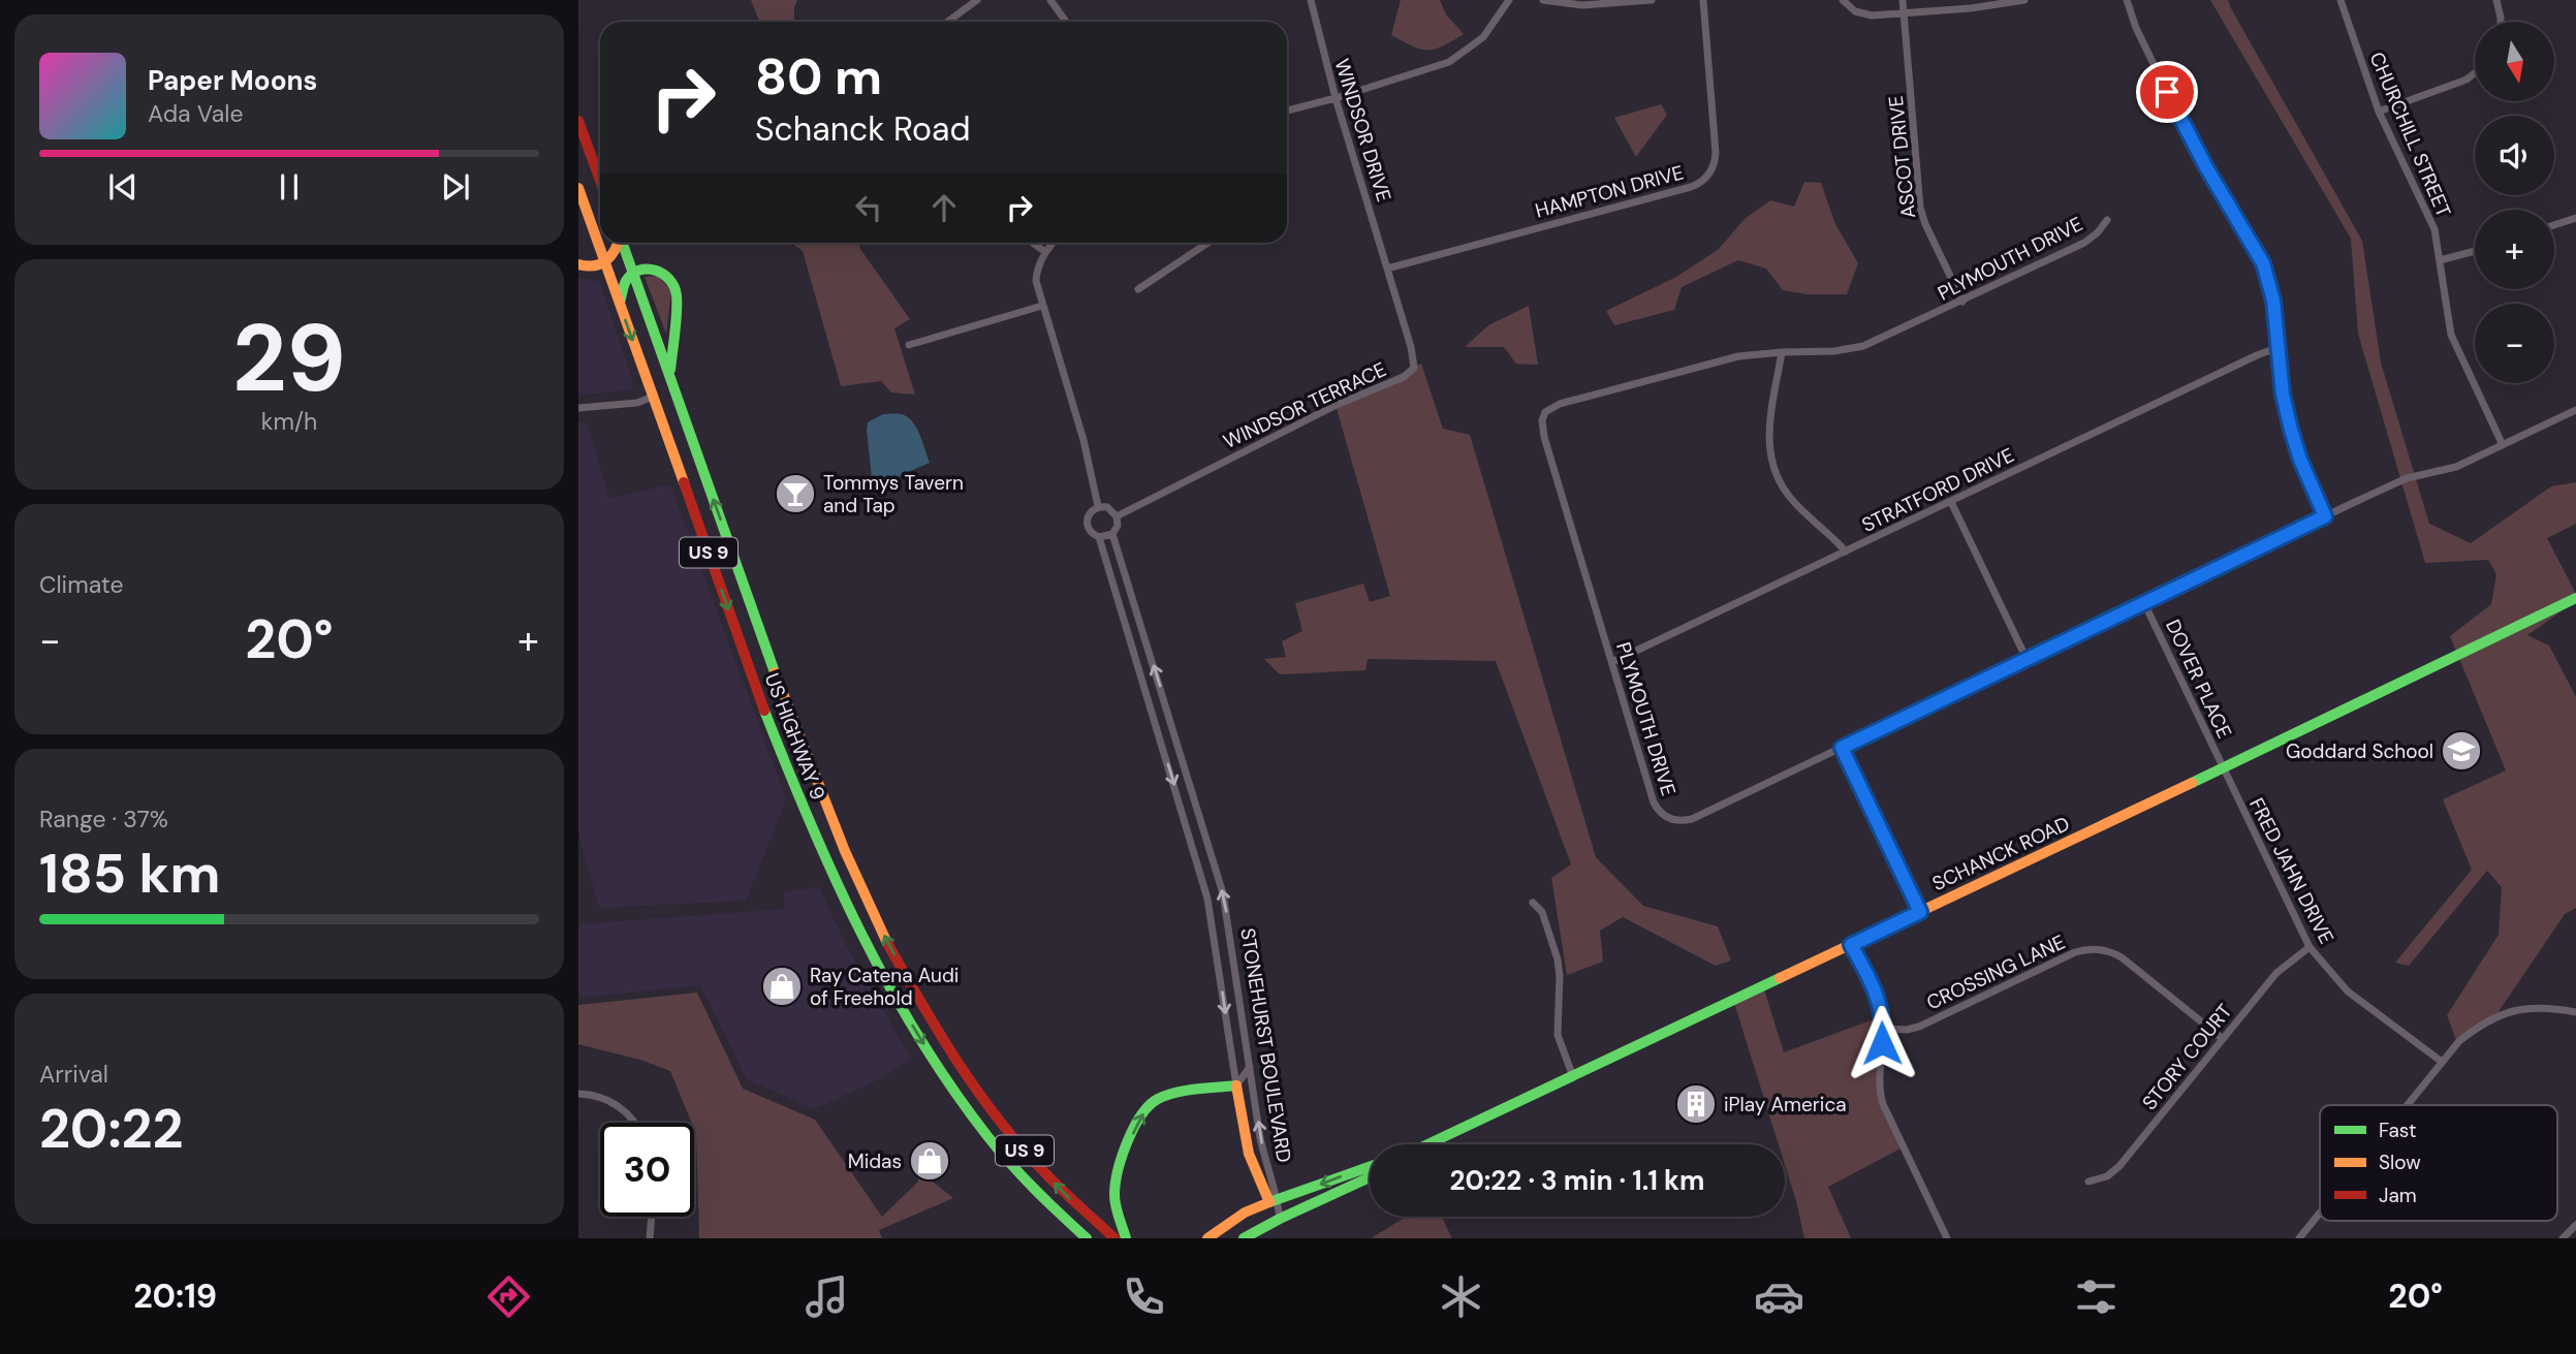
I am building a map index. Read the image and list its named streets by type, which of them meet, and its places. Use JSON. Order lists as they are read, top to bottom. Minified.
{"streets":{"main road":["US 9","US HIGHWAY 9","SCHANCK ROAD","STONEHURST BOULEVARD"],"street":["WINDSOR DRIVE","CHURCHILL STREET","ASCOT DRIVE","HAMPTON DRIVE","PLYMOUTH DRIVE","WINDSOR TERRACE","STRATFORD DRIVE","DOVER PLACE","FRED JAHN DRIVE","CROSSING LANE","STORY COURT"]},"crossings":[["WINDSOR DRIVE","HAMPTON DRIVE"],["WINDSOR DRIVE","WINDSOR TERRACE"],["CHURCHILL STREET","PLYMOUTH DRIVE"],["ASCOT DRIVE","PLYMOUTH DRIVE"],["HAMPTON DRIVE","WINDSOR TERRACE"],["PLYMOUTH DRIVE","STRATFORD DRIVE"],["PLYMOUTH DRIVE","DOVER PLACE"],["WINDSOR TERRACE","STONEHURST BOULEVARD"],["DOVER PLACE","SCHANCK ROAD"],["DOVER PLACE","FRED JAHN DRIVE"],["SCHANCK ROAD","FRED JAHN DRIVE"],["FRED JAHN DRIVE","STORY COURT"],["CROSSING LANE","STORY COURT"]],"places":{"bar":["Tommys Tavern and Tap"],"school or university":["Goddard School"],"shop":["Ray Catena Audi of Freehold","Midas"],"building":["iPlay America"]},"legend":["Fast","Slow","Jam"],"north":"bottom","page":{"map_buttons":["+","−"],"turn":["80 m","Schanck Road"],"song":["Paper Moons","Ada Vale"],"tile":[["29","km/h"],"Climate",["Range · 37%","185 km"],["Arrival","20:22"]],"heat":["−","20°","+"],"limit":"30","trip":"20:22 · 3 min · 1.1 km","tabs":["20:19","20°"]}}
